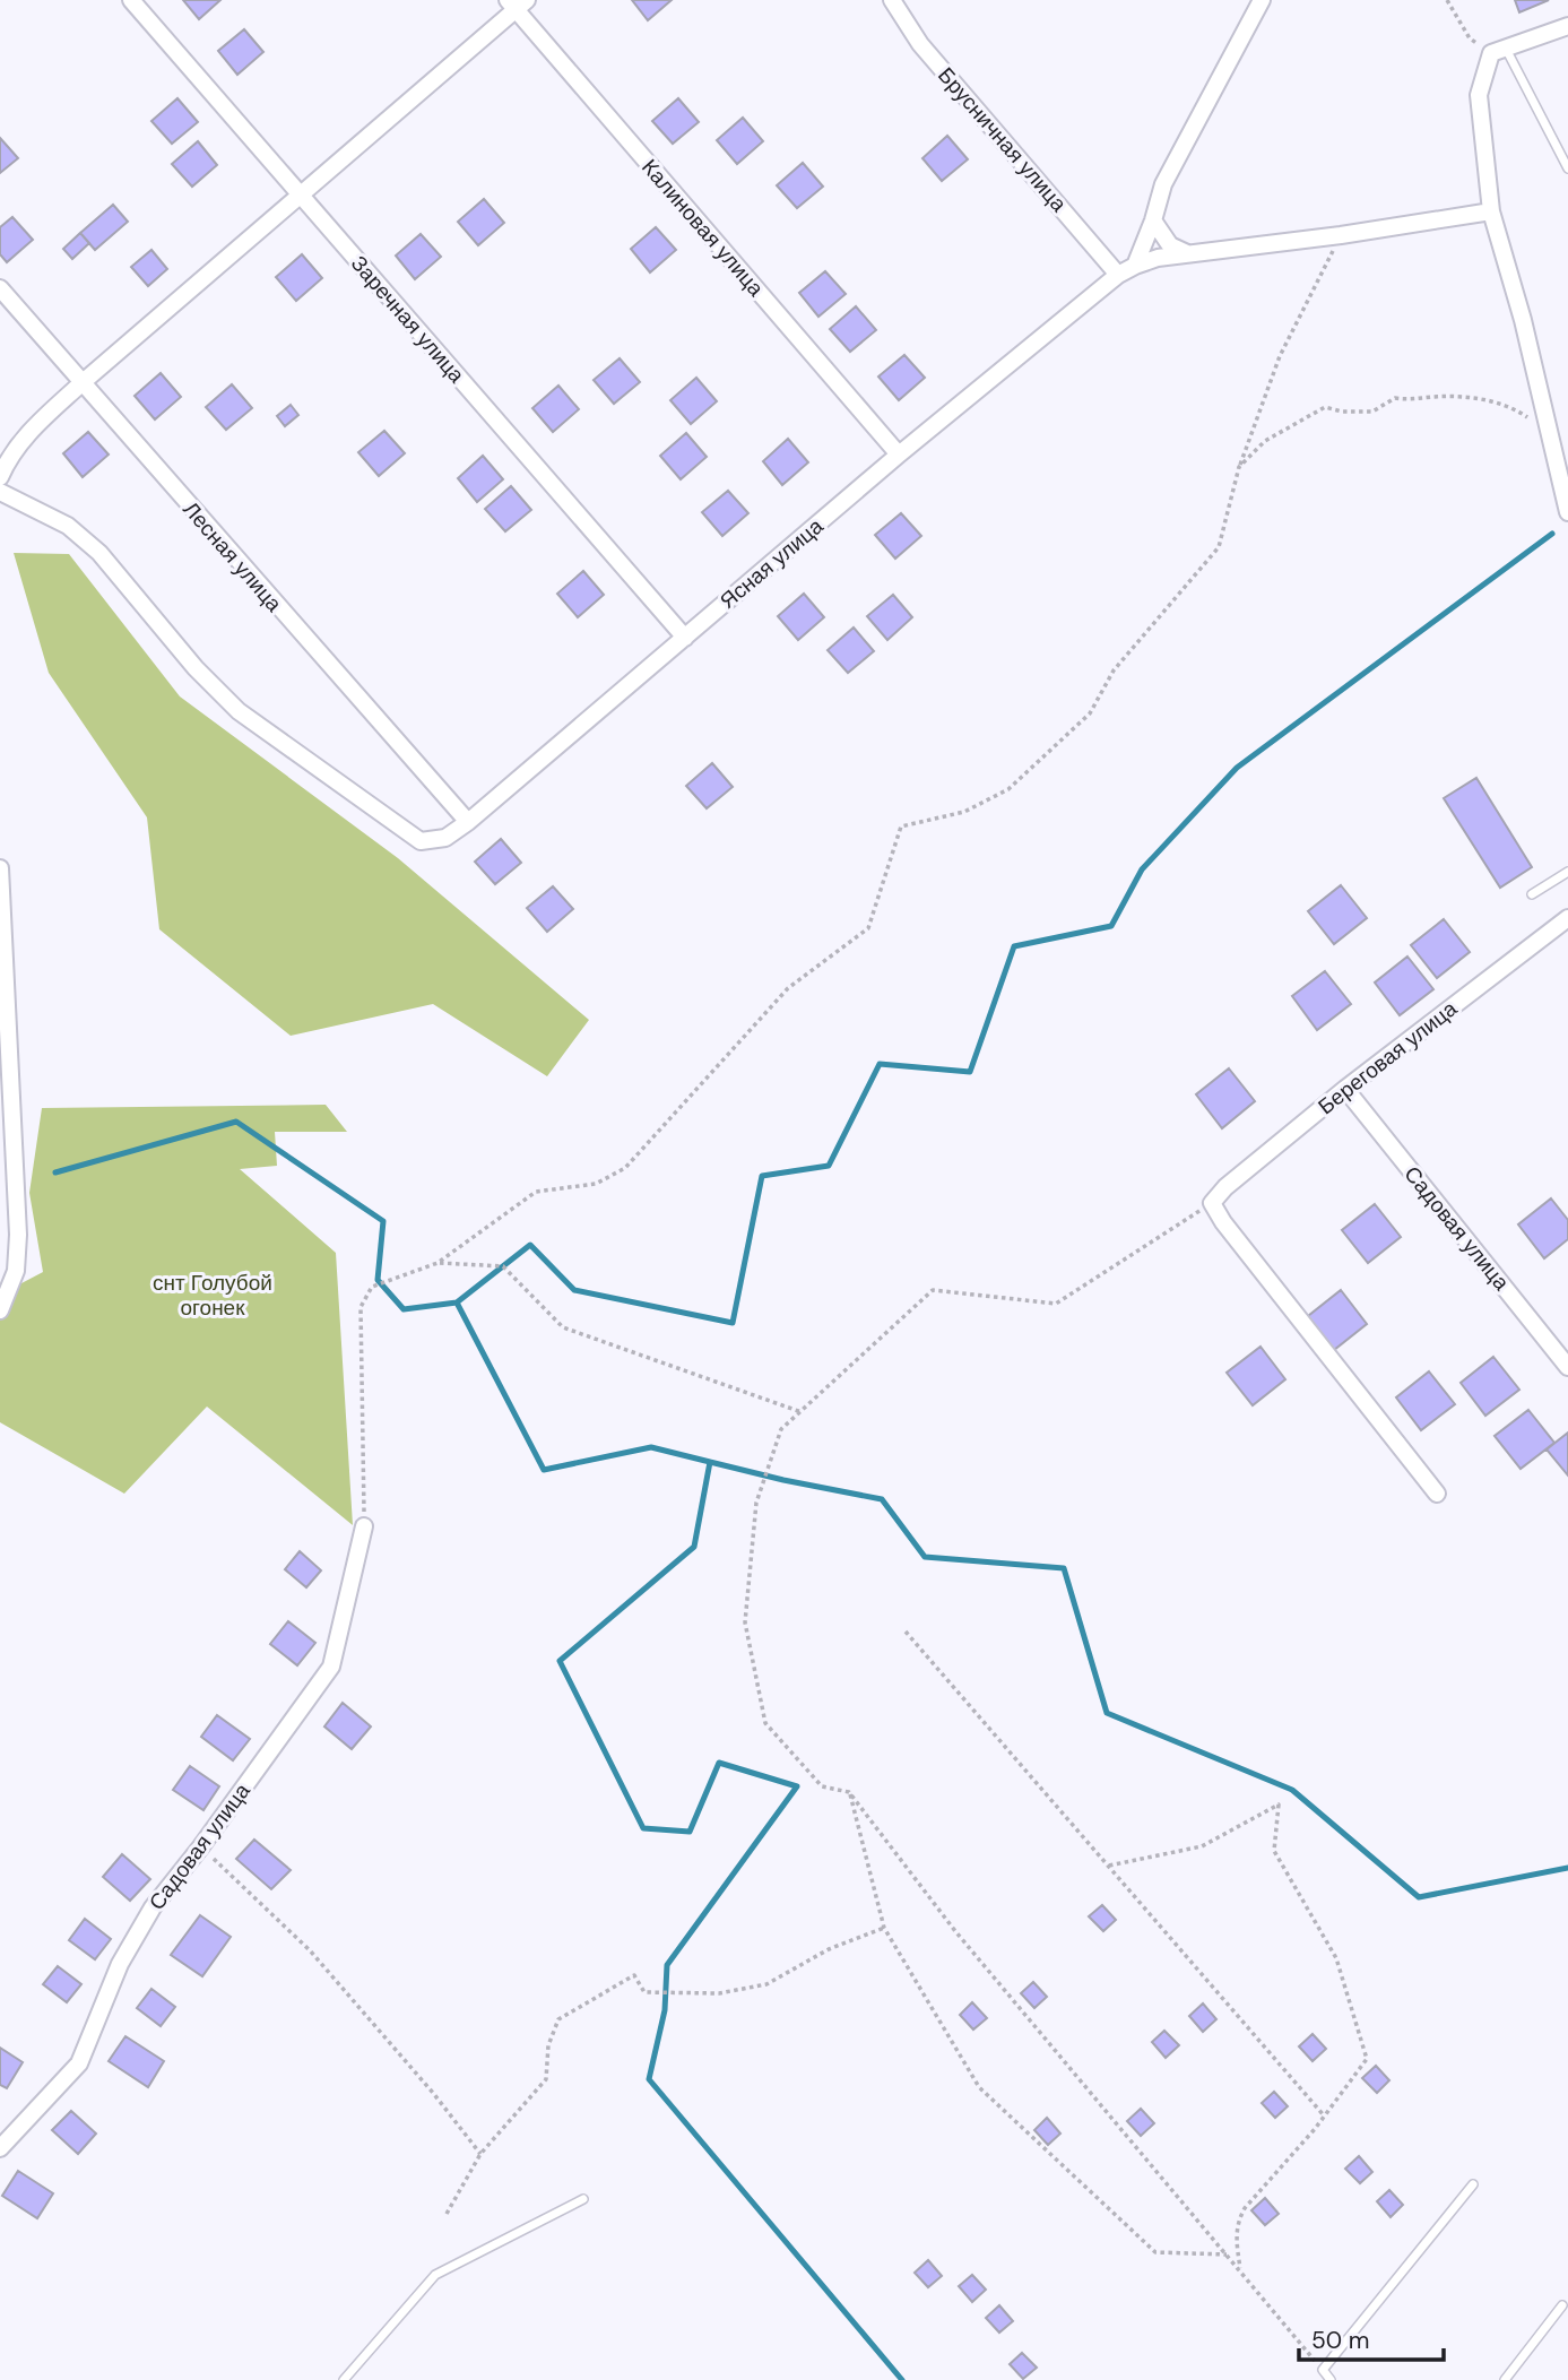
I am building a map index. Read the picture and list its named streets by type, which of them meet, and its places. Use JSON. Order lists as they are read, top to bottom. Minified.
{"streets":{"street":["Брусничная улица","Калиновая улица","Заречная улица","Лесная улица","Ясная улица","Береговая улица","Садовая улица"]},"crossings":[["Брусничная улица","Ясная улица"],["Калиновая улица","Ясная улица"],["Заречная улица","Ясная улица"],["Лесная улица","Ясная улица"],["Береговая улица","Садовая улица"]],"parks":["снт Голубой огонек"],"scale_bar":"50 m"}
